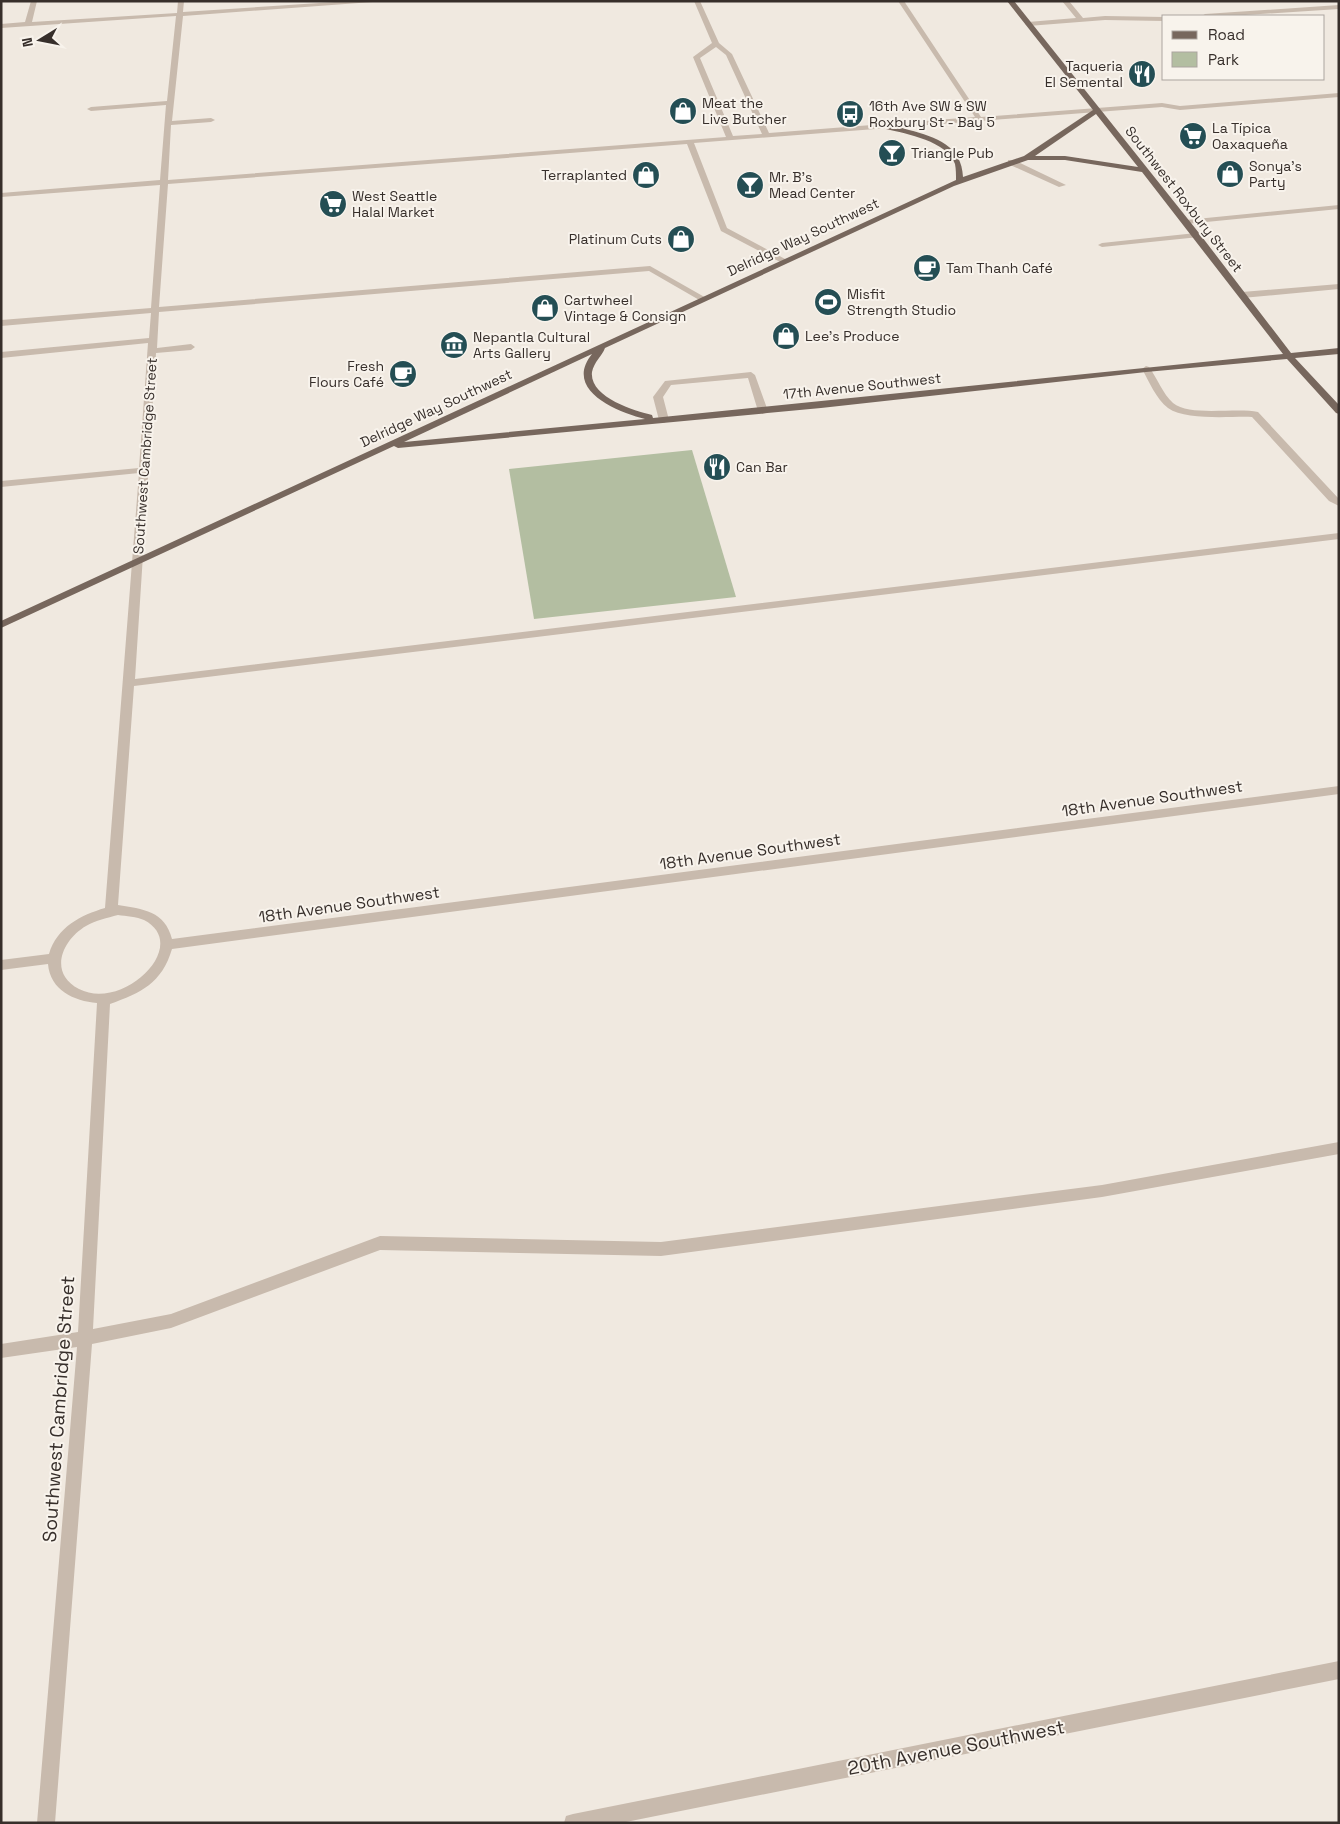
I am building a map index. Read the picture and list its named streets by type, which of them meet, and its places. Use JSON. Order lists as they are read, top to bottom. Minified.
{"streets":{"main road":["Southwest Roxbury Street","Delridge Way Southwest","17th Avenue Southwest"],"street":["Southwest Cambridge Street","18th Avenue Southwest","20th Avenue Southwest"]},"crossings":[["Southwest Roxbury Street","Delridge Way Southwest"],["Southwest Roxbury Street","17th Avenue Southwest"],["Delridge Way Southwest","17th Avenue Southwest"],["Delridge Way Southwest","Southwest Cambridge Street"],["Southwest Cambridge Street","18th Avenue Southwest"]],"places":{"restaurant":["Taqueria El Semental","Can Bar"],"shop":["Meat the Live Butcher","Sonya's Party","Terraplanted","Platinum Cuts","Cartwheel Vintage & Consign","Lee's Produce"],"bus stop":["16th Ave SW & SW Roxbury St - Bay 5"],"supermarket":["La Típica Oaxaqueña","West Seattle Halal Market"],"bar":["Triangle Pub","Mr. B’s Mead Center"],"cafe":["Tam Thanh Café","Fresh Flours Café"],"sports":["Misfit Strength Studio"],"museum":["Nepantla Cultural Arts Gallery"]},"legend":["Road","Park"],"north":"left"}
